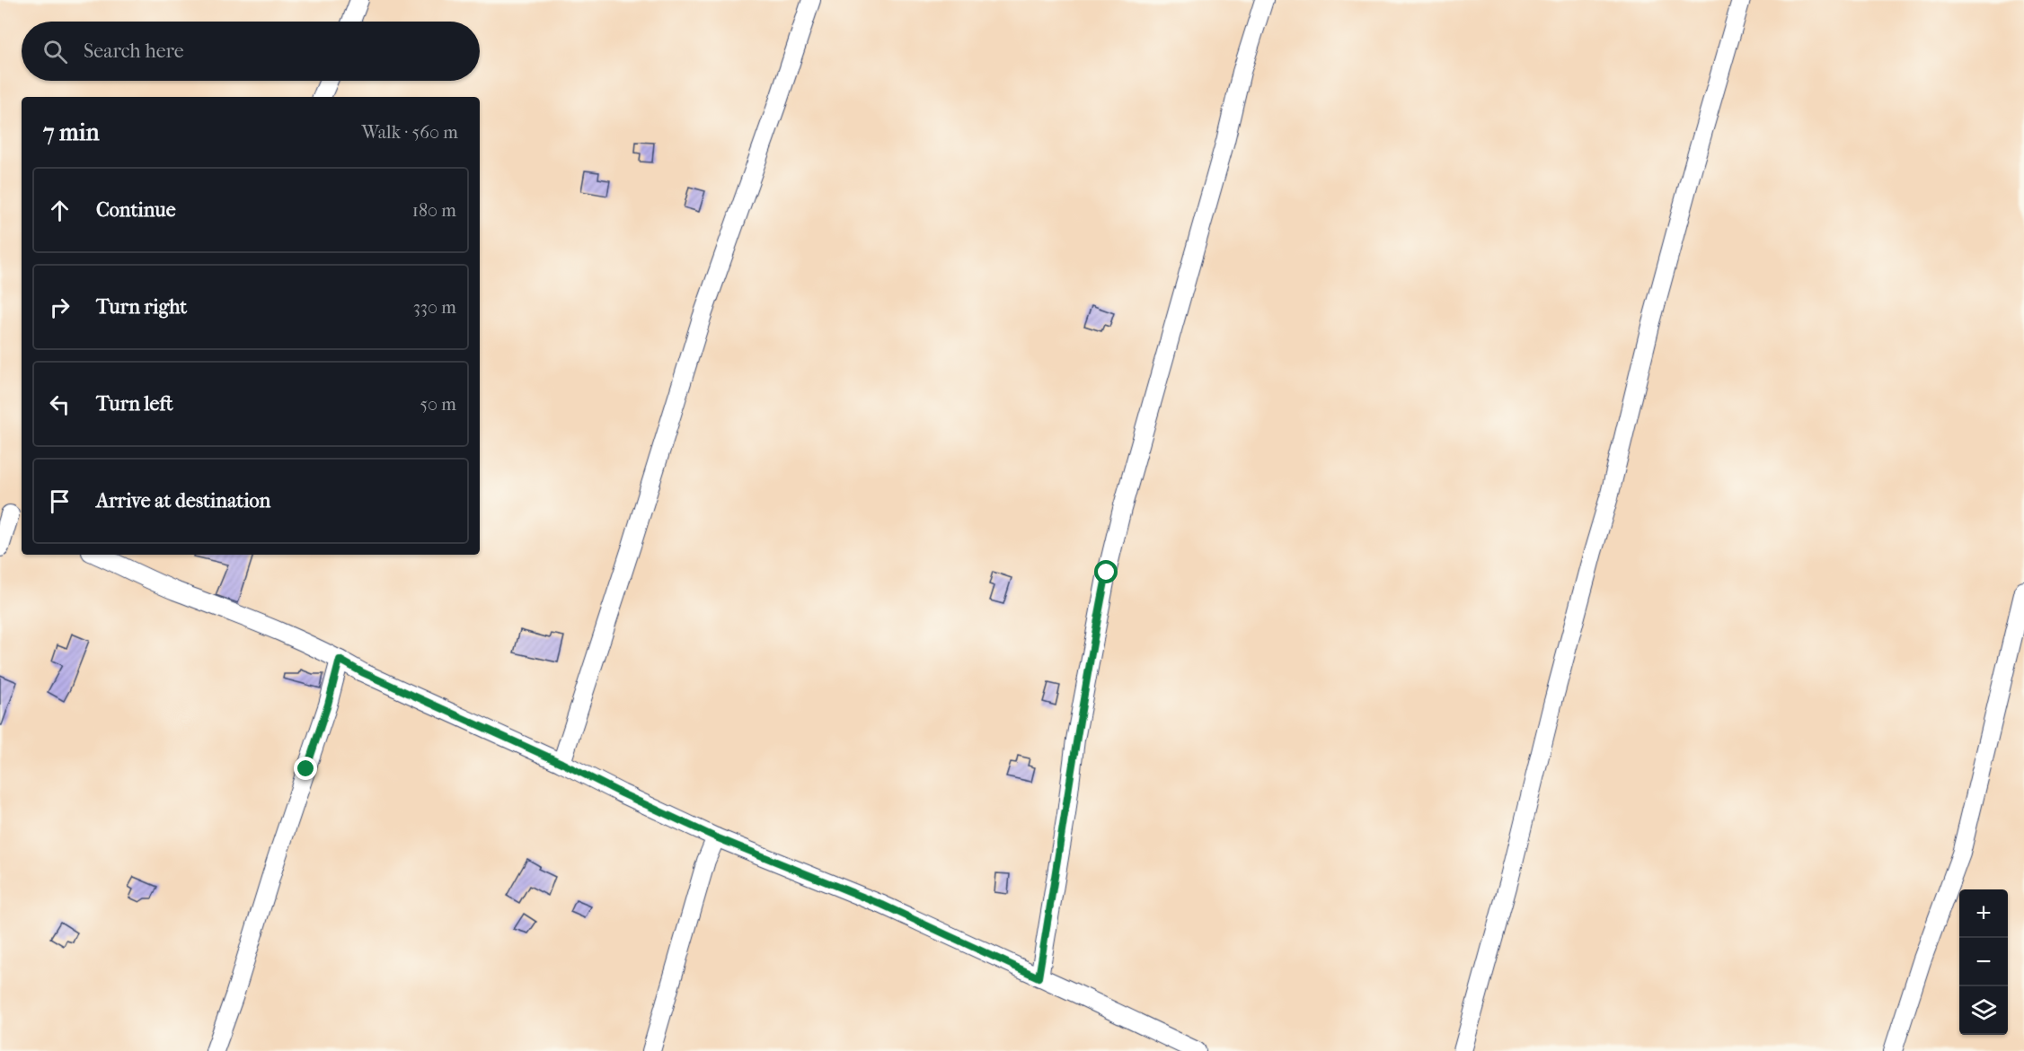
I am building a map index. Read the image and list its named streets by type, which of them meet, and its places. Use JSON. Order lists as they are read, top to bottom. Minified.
{"page":{"search":"Search here","heading":["7 min","Walk · 560 m"],"list":[["Continue","180 m"],["Turn right","330 m"],["Turn left","50 m"],"Arrive at destination"],"map_buttons":["+","−"]}}
